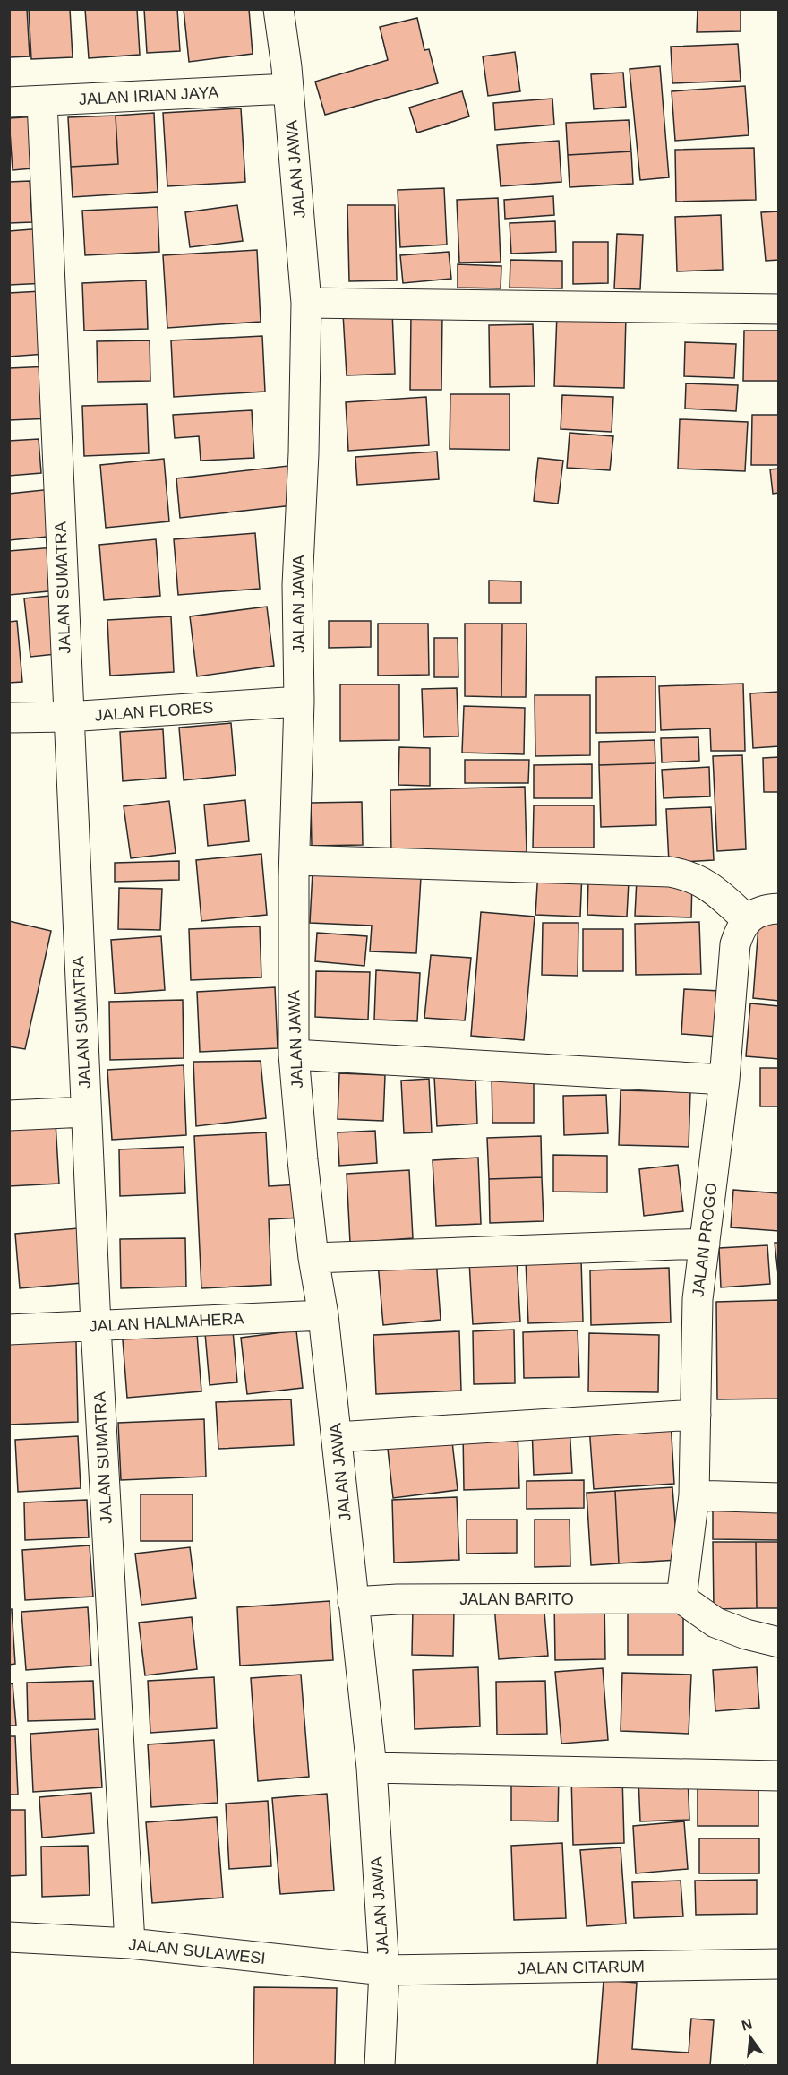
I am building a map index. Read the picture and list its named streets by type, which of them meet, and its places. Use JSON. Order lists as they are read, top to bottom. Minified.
{"streets":{"street":["JALAN IRIAN JAYA","JALAN JAWA","JALAN SUMATRA","JALAN FLORES","JALAN PROGO","JALAN HALMAHERA","JALAN BARITO","JALAN SULAWESI","JALAN CITARUM"]},"crossings":[["JALAN IRIAN JAYA","JALAN JAWA"],["JALAN IRIAN JAYA","JALAN SUMATRA"],["JALAN JAWA","JALAN FLORES"],["JALAN JAWA","JALAN HALMAHERA"],["JALAN JAWA","JALAN BARITO"],["JALAN JAWA","JALAN SULAWESI"],["JALAN JAWA","JALAN CITARUM"],["JALAN SUMATRA","JALAN FLORES"],["JALAN SUMATRA","JALAN HALMAHERA"],["JALAN SUMATRA","JALAN SULAWESI"],["JALAN PROGO","JALAN BARITO"],["JALAN SULAWESI","JALAN CITARUM"]],"north":"top"}
